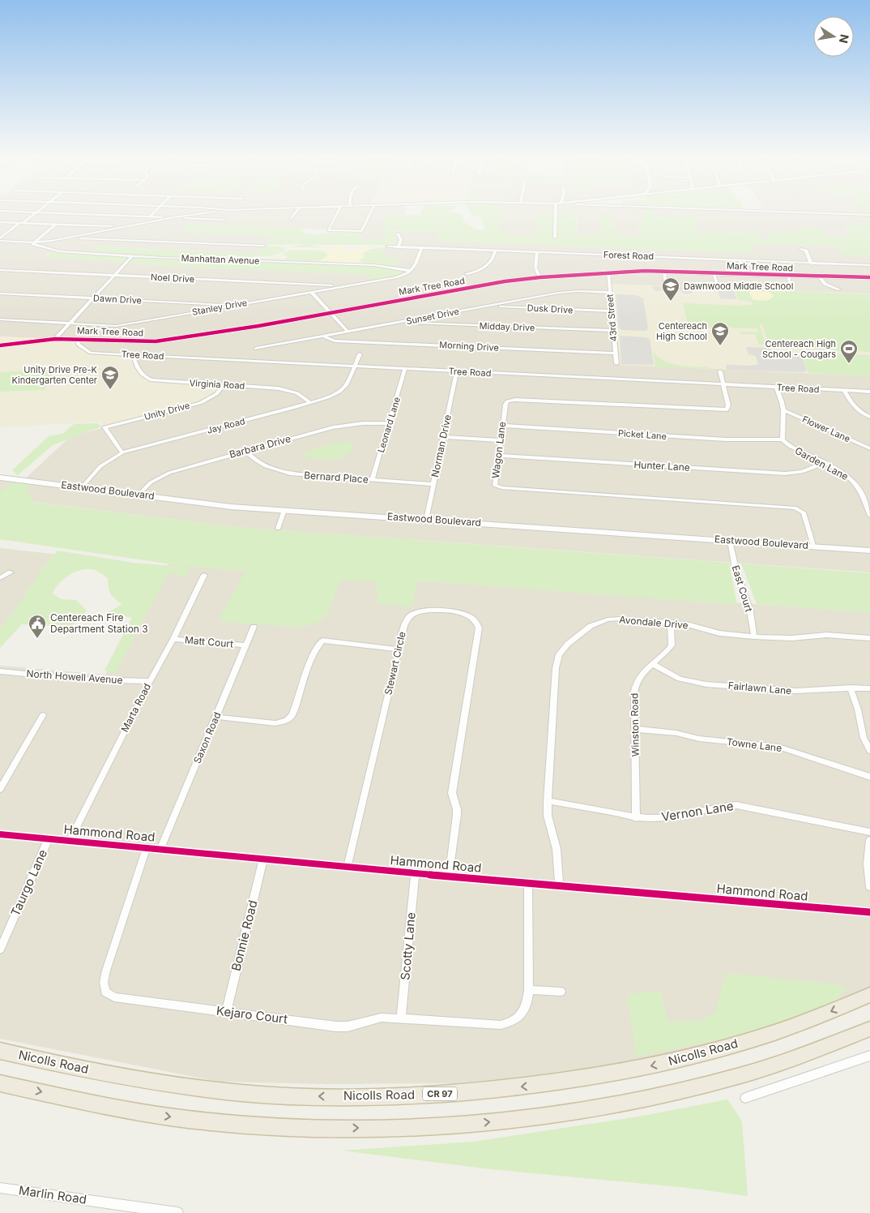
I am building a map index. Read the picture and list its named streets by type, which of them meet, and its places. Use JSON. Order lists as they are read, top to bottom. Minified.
{"streets":{"highway":["Nicolls Road","CR 97"],"street":["Forest Road","Manhattan Avenue","Mark Tree Road","Noel Drive","Dawn Drive","Stanley Drive","Dusk Drive","Sunset Drive","43rd Street","Midday Drive","Morning Drive","Tree Road","Virginia Road","Unity Drive","Leonard Lane","Jay Road","Flower Lane","Picket Lane","Norman Drive","Barbara Drive","Wagon Lane","Garden Lane","Hunter Lane","Bernard Place","Eastwood Boulevard","East Court","Avondale Drive","Matt Court","Stewart Circle","North Howell Avenue","Fairlawn Lane","Marta Road","Winston Road","Saxon Road","Towne Lane","Vernon Lane","Hammond Road","Taurgo Lane","Bonnie Road","Scotty Lane","Kejaro Court","Marlin Road"]},"crossings":[["Manhattan Avenue","Stanley Drive"],["Mark Tree Road","43rd Street"],["Mark Tree Road","Tree Road"],["Noel Drive","Stanley Drive"],["Dawn Drive","Stanley Drive"],["Dusk Drive","Sunset Drive"],["Dusk Drive","43rd Street"],["Sunset Drive","43rd Street"],["Sunset Drive","Midday Drive"],["Sunset Drive","Morning Drive"],["43rd Street","Midday Drive"],["43rd Street","Morning Drive"],["Tree Road","Virginia Road"],["Tree Road","Leonard Lane"],["Tree Road","Jay Road"],["Tree Road","Norman Drive"],["Tree Road","Wagon Lane"],["Virginia Road","Unity Drive"],["Virginia Road","Jay Road"],["Unity Drive","Jay Road"],["Leonard Lane","Barbara Drive"],["Leonard Lane","Bernard Place"],["Jay Road","Eastwood Boulevard"],["Picket Lane","Wagon Lane"],["Picket Lane","Garden Lane"],["Norman Drive","Bernard Place"],["Norman Drive","Eastwood Boulevard"],["Barbara Drive","Bernard Place"],["Barbara Drive","Eastwood Boulevard"],["Wagon Lane","Hunter Lane"],["Wagon Lane","Eastwood Boulevard"],["Garden Lane","Hunter Lane"],["Eastwood Boulevard","East Court"],["East Court","Avondale Drive"],["Avondale Drive","Winston Road"],["Avondale Drive","Vernon Lane"],["Avondale Drive","Hammond Road"],["Matt Court","Marta Road"],["Matt Court","Saxon Road"],["Stewart Circle","Hammond Road"],["North Howell Avenue","Marta Road"],["Fairlawn Lane","Winston Road"],["Marta Road","Hammond Road"],["Winston Road","Towne Lane"],["Winston Road","Vernon Lane"],["Saxon Road","Hammond Road"],["Hammond Road","Taurgo Lane"],["Hammond Road","Bonnie Road"],["Hammond Road","Scotty Lane"],["Hammond Road","Kejaro Court"],["Bonnie Road","Kejaro Court"],["Scotty Lane","Kejaro Court"]],"places":{"school or university":["Dawnwood Middle School","Centereach High School","Unity Drive Pre-K Kindergarten Center"],"sports":["Centereach High School - Cougars"],"public building":["Centereach Fire Department Station 3"]},"north":"right"}
